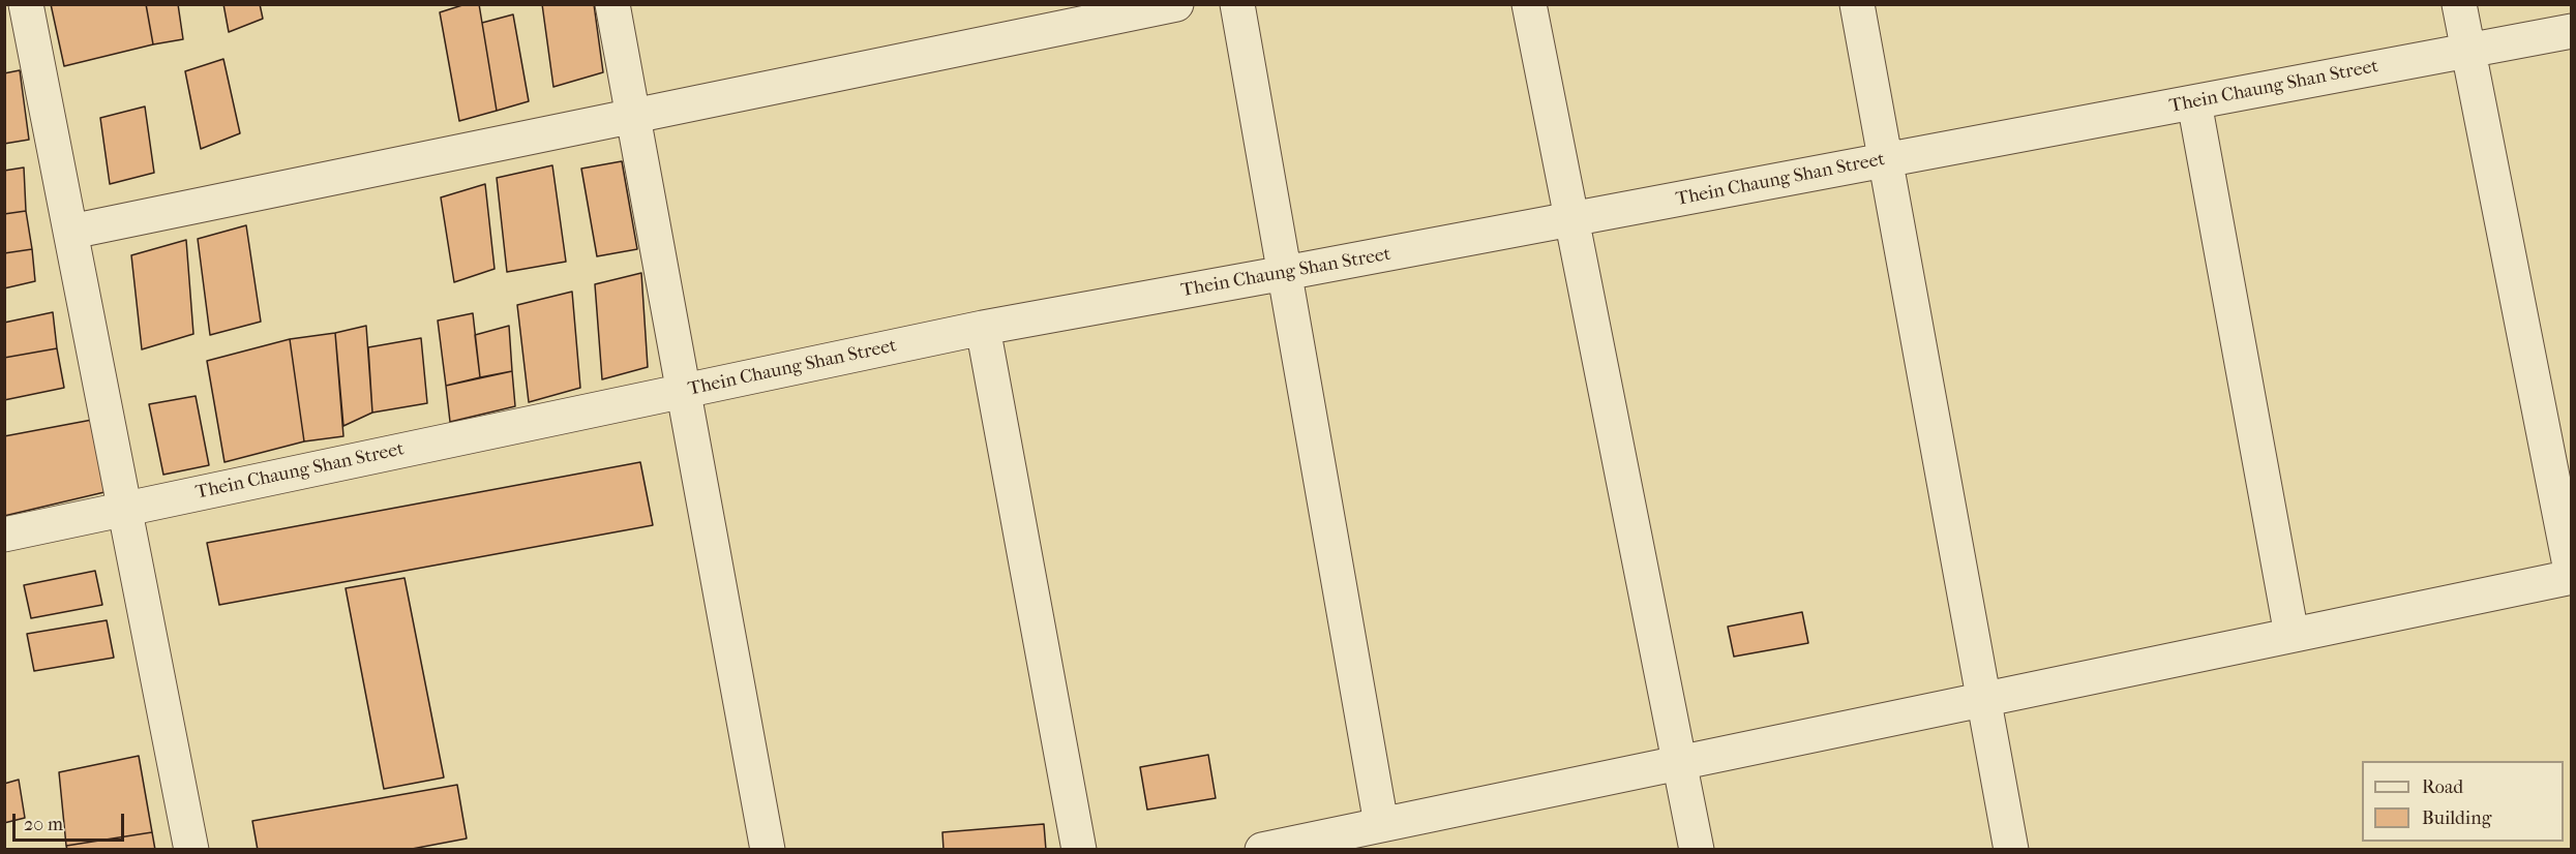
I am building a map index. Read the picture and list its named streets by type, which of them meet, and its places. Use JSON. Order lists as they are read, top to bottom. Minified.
{"streets":{"street":["Thein Chaung Shan Street"]},"legend":["Road","Building"],"scale_bar":"20 m"}
